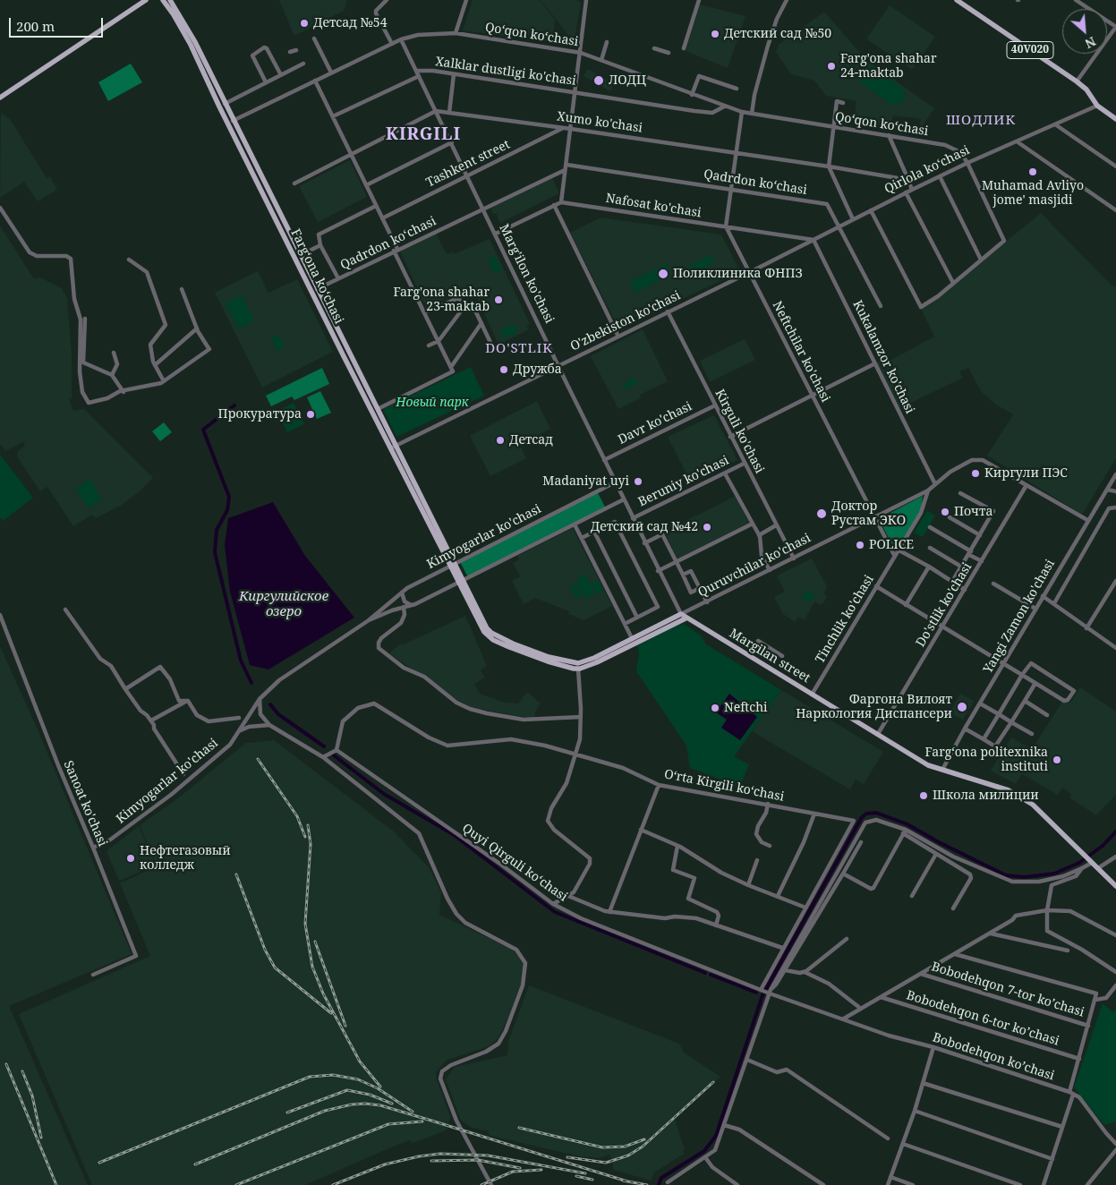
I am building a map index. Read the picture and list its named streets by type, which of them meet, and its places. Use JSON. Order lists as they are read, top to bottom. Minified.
{"streets":{"main road":["40V020","Fargʻona koʻchasi","Quruvchilar ko'chasi","Margilan street"],"street":["Qoʻqon koʻchasi","Xalklar dustligi ko'chasi","Xumo ko'chasi","Tashkent street","Qirlola koʻchasi","Qadrdon koʻchasi","Nafosat ko'chasi","Marg'ilon ko'chasi","O'zbekiston ko'chasi","Neftchilar ko'chasi","Kukalamzor ko'chasi","Davr ko'chasi","Kirguli ko'chasi","Beruniy ko'chasi","Kimyogarlar ko'chasi","Do'stlik ko'chasi","Yangi Zamon ko'chasi","Tinchlik ko'chasi","Oʻrta Kirgili koʻchasi","Sanoat ko'chasi","Quyi Qirguli koʻchasi","Bobodehqon 7-tor koʼchasi","Bobodehqon 6-tor koʼchasi","Bobodehqon koʼchasi"]},"crossings":[["Qoʻqon koʻchasi","Xalklar dustligi ko'chasi"],["Qoʻqon koʻchasi","Qirlola koʻchasi"],["Qoʻqon koʻchasi","Marg'ilon ko'chasi"],["Qoʻqon koʻchasi","Fargʻona koʻchasi"],["40V020","Qirlola koʻchasi"],["Xalklar dustligi ko'chasi","Marg'ilon ko'chasi"],["Xumo ko'chasi","Tashkent street"],["Xumo ko'chasi","Marg'ilon ko'chasi"],["Tashkent street","Marg'ilon ko'chasi"],["Qirlola koʻchasi","Qadrdon koʻchasi"],["Qirlola koʻchasi","Nafosat ko'chasi"],["Qirlola koʻchasi","O'zbekiston ko'chasi"],["Qirlola koʻchasi","Neftchilar ko'chasi"],["Qirlola koʻchasi","Kukalamzor ko'chasi"],["Qadrdon koʻchasi","Marg'ilon ko'chasi"],["Qadrdon koʻchasi","Fargʻona koʻchasi"],["Nafosat ko'chasi","Neftchilar ko'chasi"],["Nafosat ko'chasi","Kukalamzor ko'chasi"],["Marg'ilon ko'chasi","O'zbekiston ko'chasi"],["Marg'ilon ko'chasi","Davr ko'chasi"],["Marg'ilon ko'chasi","Beruniy ko'chasi"],["Marg'ilon ko'chasi","Kimyogarlar ko'chasi"],["Marg'ilon ko'chasi","Quruvchilar ko'chasi"],["Marg'ilon ko'chasi","Margilan street"],["Fargʻona koʻchasi","O'zbekiston ko'chasi"],["Fargʻona koʻchasi","Kimyogarlar ko'chasi"],["Fargʻona koʻchasi","Quruvchilar ko'chasi"],["O'zbekiston ko'chasi","Neftchilar ko'chasi"],["O'zbekiston ko'chasi","Kirguli ko'chasi"],["Neftchilar ko'chasi","Quruvchilar ko'chasi"],["Kukalamzor ko'chasi","Quruvchilar ko'chasi"],["Davr ko'chasi","Kirguli ko'chasi"],["Kirguli ko'chasi","Beruniy ko'chasi"],["Kirguli ko'chasi","Quruvchilar ko'chasi"],["Kimyogarlar ko'chasi","Quruvchilar ko'chasi"],["Kimyogarlar ko'chasi","Sanoat ko'chasi"],["Quruvchilar ko'chasi","Do'stlik ko'chasi"],["Quruvchilar ko'chasi","Yangi Zamon ko'chasi"],["Quruvchilar ko'chasi","Tinchlik ko'chasi"],["Quruvchilar ko'chasi","Margilan street"],["Do'stlik ko'chasi","Margilan street"],["Yangi Zamon ko'chasi","Margilan street"],["Tinchlik ko'chasi","Margilan street"],["Oʻrta Kirgili koʻchasi","Quyi Qirguli koʻchasi"],["Quyi Qirguli koʻchasi","Bobodehqon koʼchasi"]],"districts":["ШОДЛИК","KIRGILI","DO'STLIK"],"water":["Киргулийское озеро"],"parks":["Новый парк"],"places":["Детсад №54","Детский сад №50","Farg'ona shahar 24-maktab","ЛОДЦ","Muhamad Avliyo jome' masjidi","Поликлиника ФНПЗ","Farg'ona shahar 23-maktab","Дружба","Прокуратура","Детсад","Киргули ПЭС","Madaniyat uyi","Почта","Доктор Рустам ЭКО","Детский сад №42","POLICE","Фаргона Вилоят Наркология Диспансери","Neftchi","Fargʻona politexnika instituti","Школа милиции","Нефтегазовый колледж"],"scale_bar":"200 m","north":"bottom right"}
